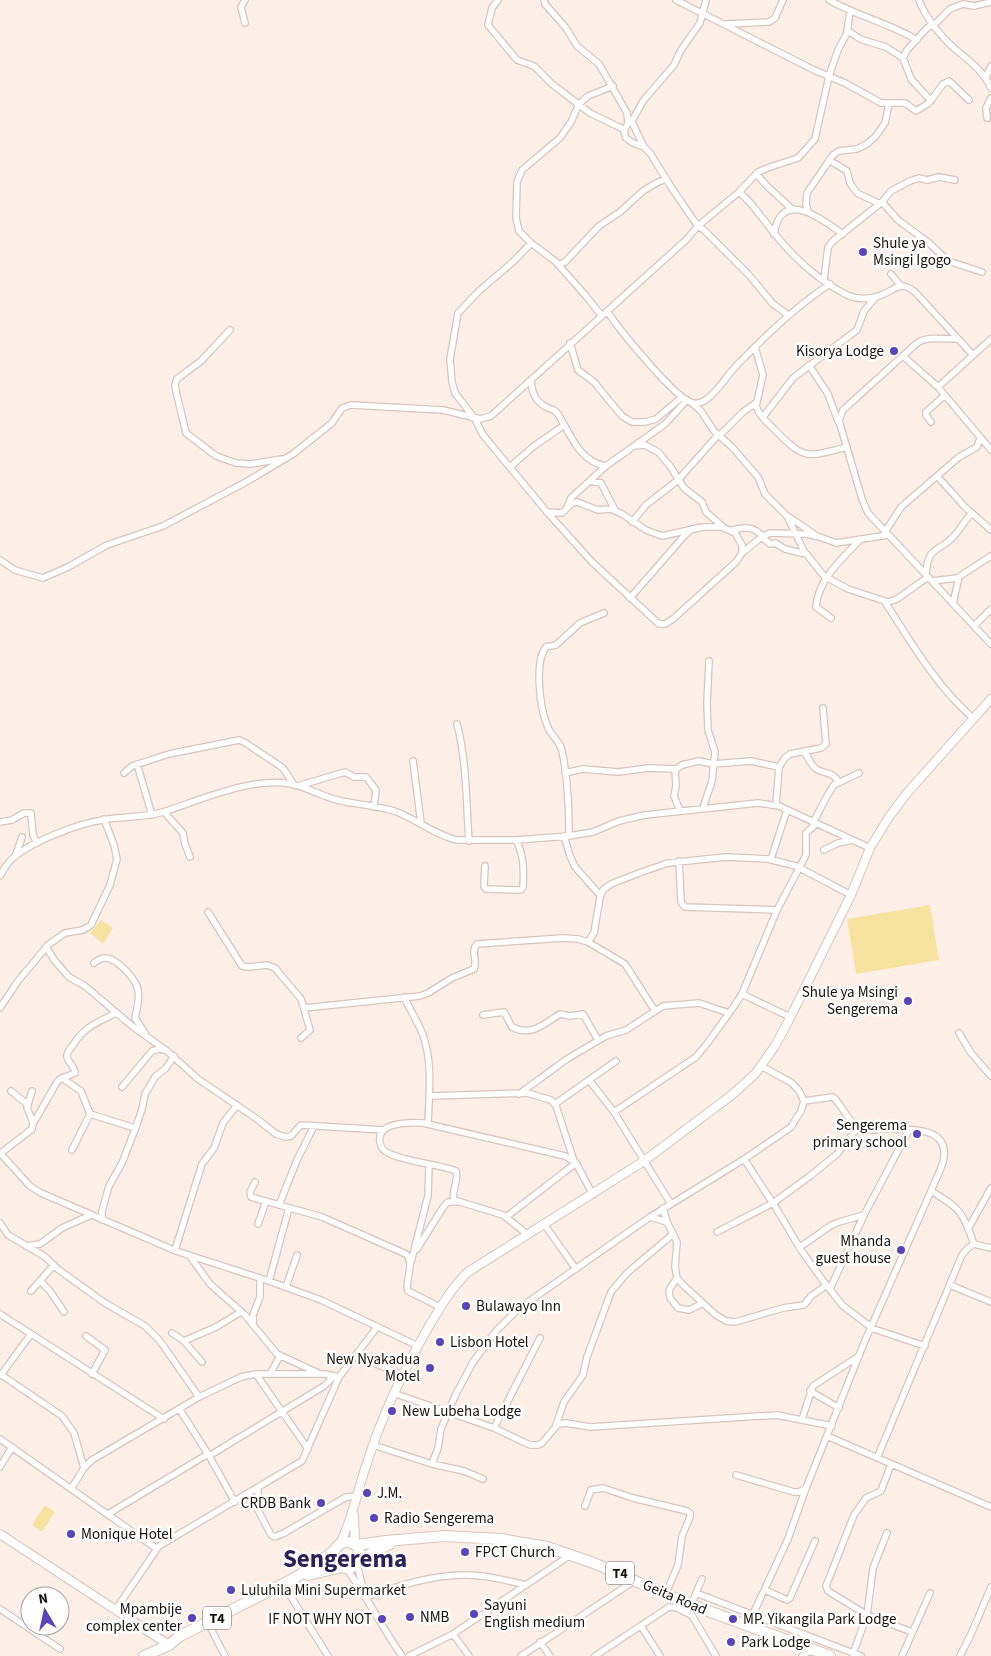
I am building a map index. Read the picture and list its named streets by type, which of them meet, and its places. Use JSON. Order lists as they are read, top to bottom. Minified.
{"streets":{"highway":["T4","Geita Road"]},"districts":["Sengerema"],"places":["Shule ya Msingi Igogo","Kisorya Lodge","Shule ya Msingi Sengerema","Sengerema primary school","Mhanda guest house","Bulawayo Inn","Lisbon Hotel","New Nyakadua Motel","New Lubeha Lodge","J.M.","CRDB Bank","Radio Sengerema","Monique Hotel","FPCT Church","Luluhila Mini Supermarket","Sayuni English medium","NMB","Mpambije complex center","IF NOT WHY NOT","MP. Yikangila Park Lodge","Park Lodge"],"north":"top"}
